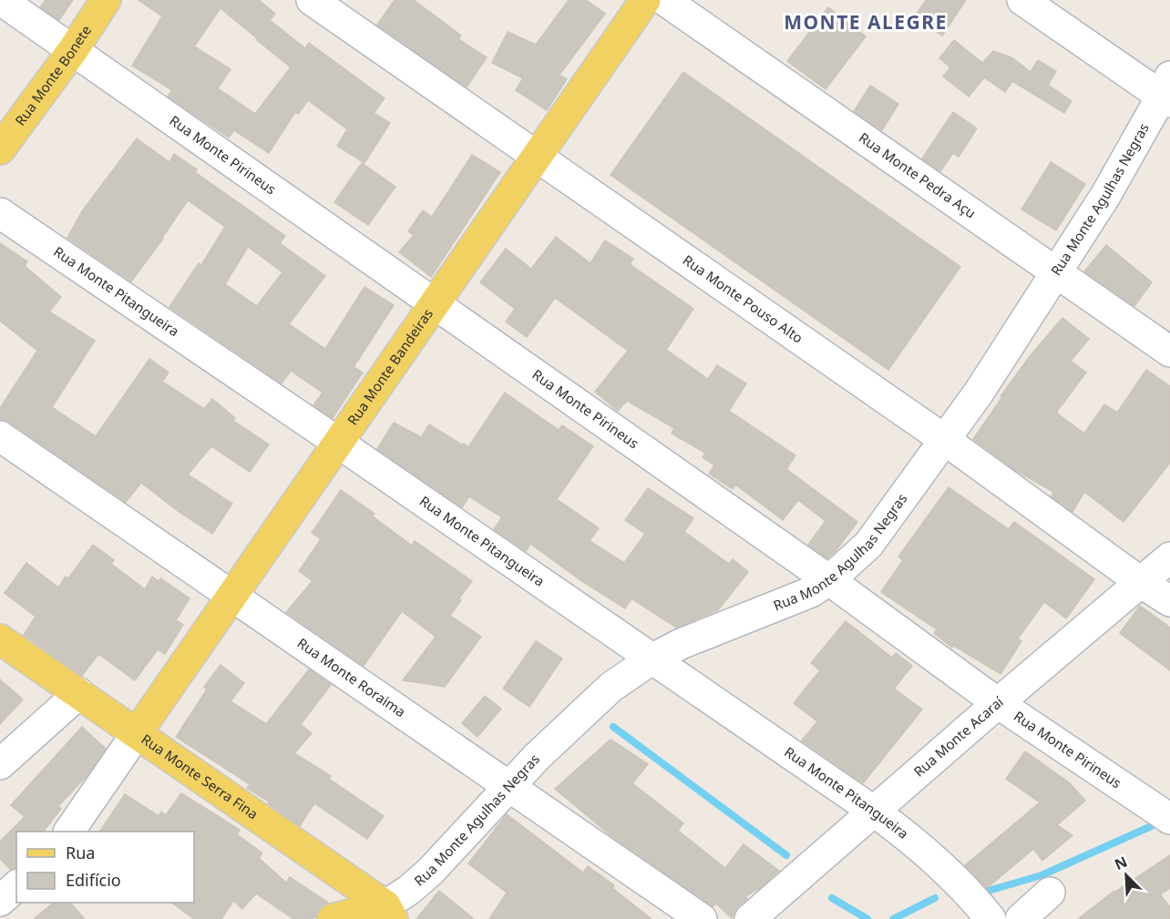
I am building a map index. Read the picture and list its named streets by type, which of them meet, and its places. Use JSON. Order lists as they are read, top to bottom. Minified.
{"streets":{"main road":["Rua Monte Bonete","Rua Monte Bandeiras","Rua Monte Serra Fina"],"street":["Rua Monte Pirineus","Rua Monte Pedra Açu","Rua Monte Agulhas Negras","Rua Monte Pitangueira","Rua Monte Pouso Alto","Rua Monte Roraima","Rua Monte Acaraí"]},"crossings":[["Rua Monte Bonete","Rua Monte Pirineus"],["Rua Monte Pirineus","Rua Monte Agulhas Negras"],["Rua Monte Pirineus","Rua Monte Bandeiras"],["Rua Monte Pirineus","Rua Monte Acaraí"],["Rua Monte Pedra Açu","Rua Monte Agulhas Negras"],["Rua Monte Agulhas Negras","Rua Monte Pitangueira"],["Rua Monte Agulhas Negras","Rua Monte Pouso Alto"],["Rua Monte Agulhas Negras","Rua Monte Roraima"],["Rua Monte Agulhas Negras","Rua Monte Serra Fina"],["Rua Monte Pitangueira","Rua Monte Bandeiras"],["Rua Monte Pitangueira","Rua Monte Acaraí"],["Rua Monte Pouso Alto","Rua Monte Bandeiras"],["Rua Monte Pouso Alto","Rua Monte Acaraí"],["Rua Monte Bandeiras","Rua Monte Roraima"],["Rua Monte Bandeiras","Rua Monte Serra Fina"]],"districts":["MONTE ALEGRE"],"legend":["Rua","Edifício"],"north":"top left"}
